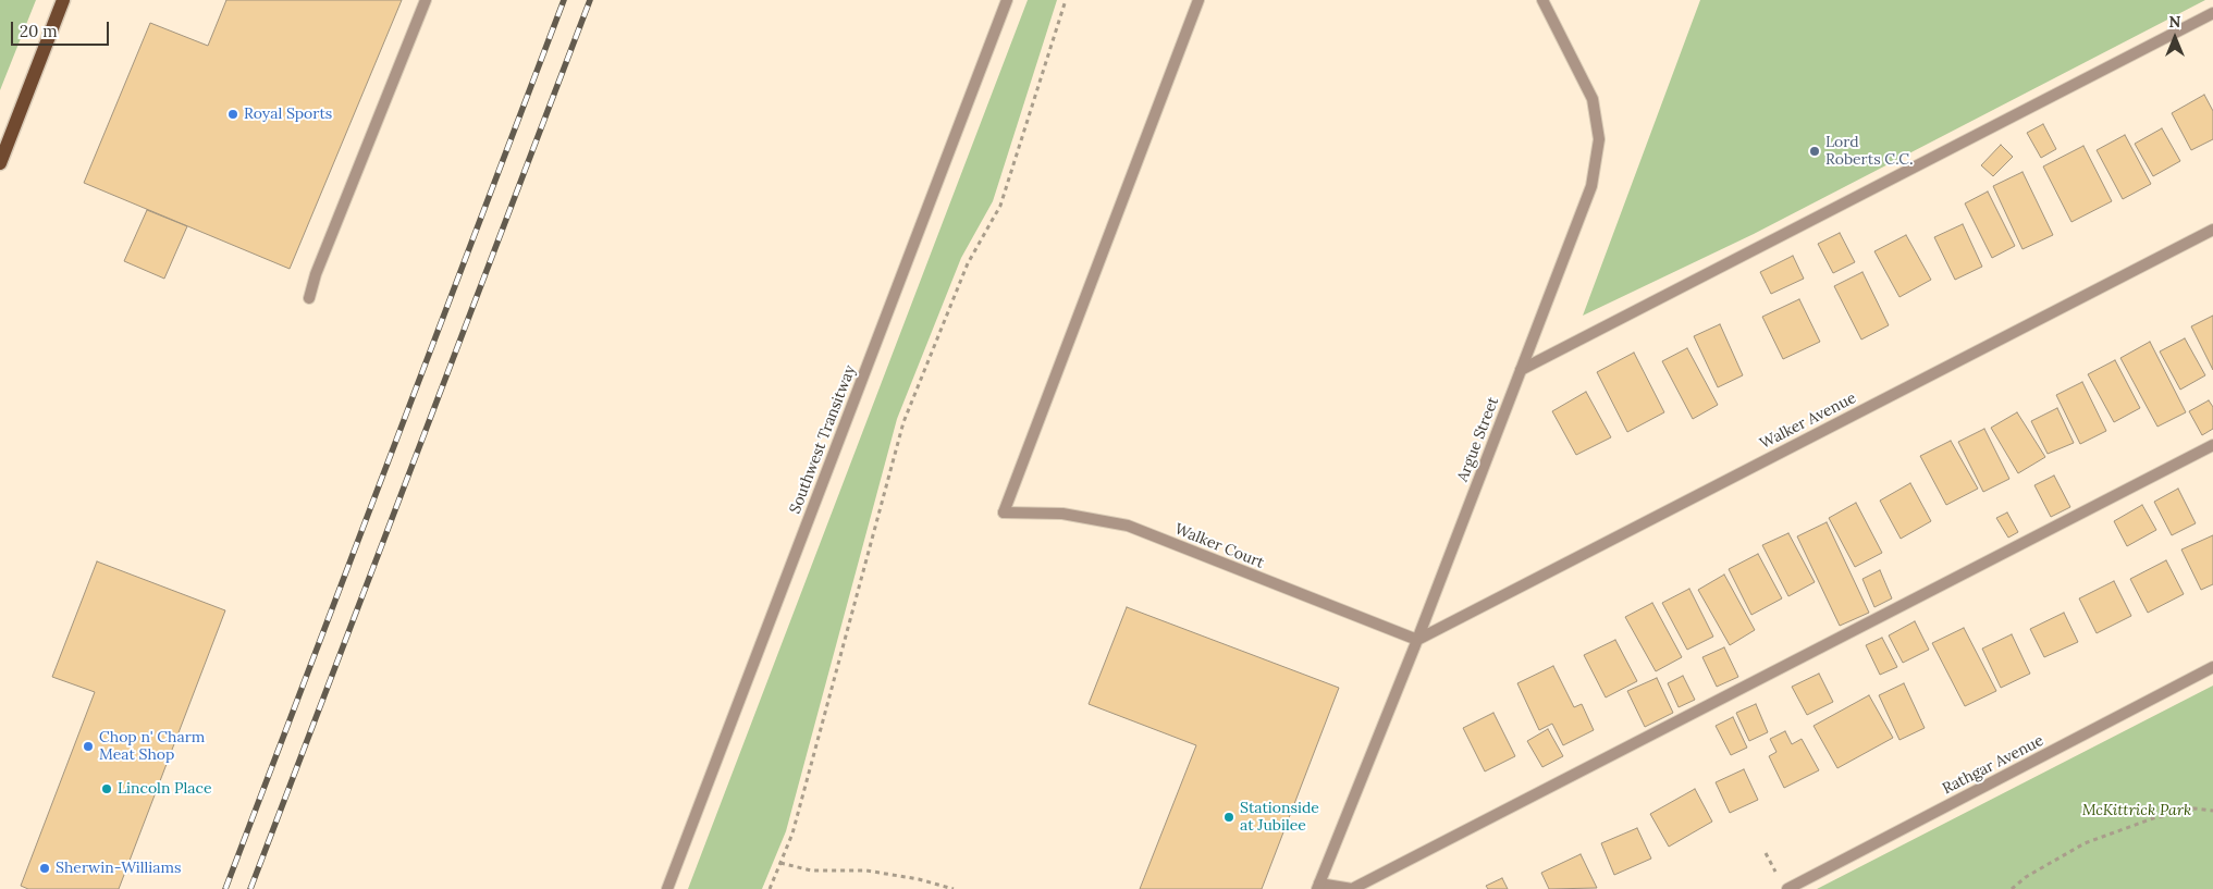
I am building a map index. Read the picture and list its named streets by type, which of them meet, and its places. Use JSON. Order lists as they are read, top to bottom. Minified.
{"streets":{"street":["Walker Avenue","Southwest Transitway","Argue Street","Walker Court","Rathgar Avenue"]},"crossings":[["Walker Avenue","Argue Street"],["Walker Avenue","Walker Court"],["Argue Street","Walker Court"]],"parks":["McKittrick Park"],"places":["Royal Sports","Lord Roberts C.C.","Chop n' Charm Meat Shop","Lincoln Place","Stationside at Jubilee","Sherwin-Williams"],"scale_bar":"20 m","north":"top"}
